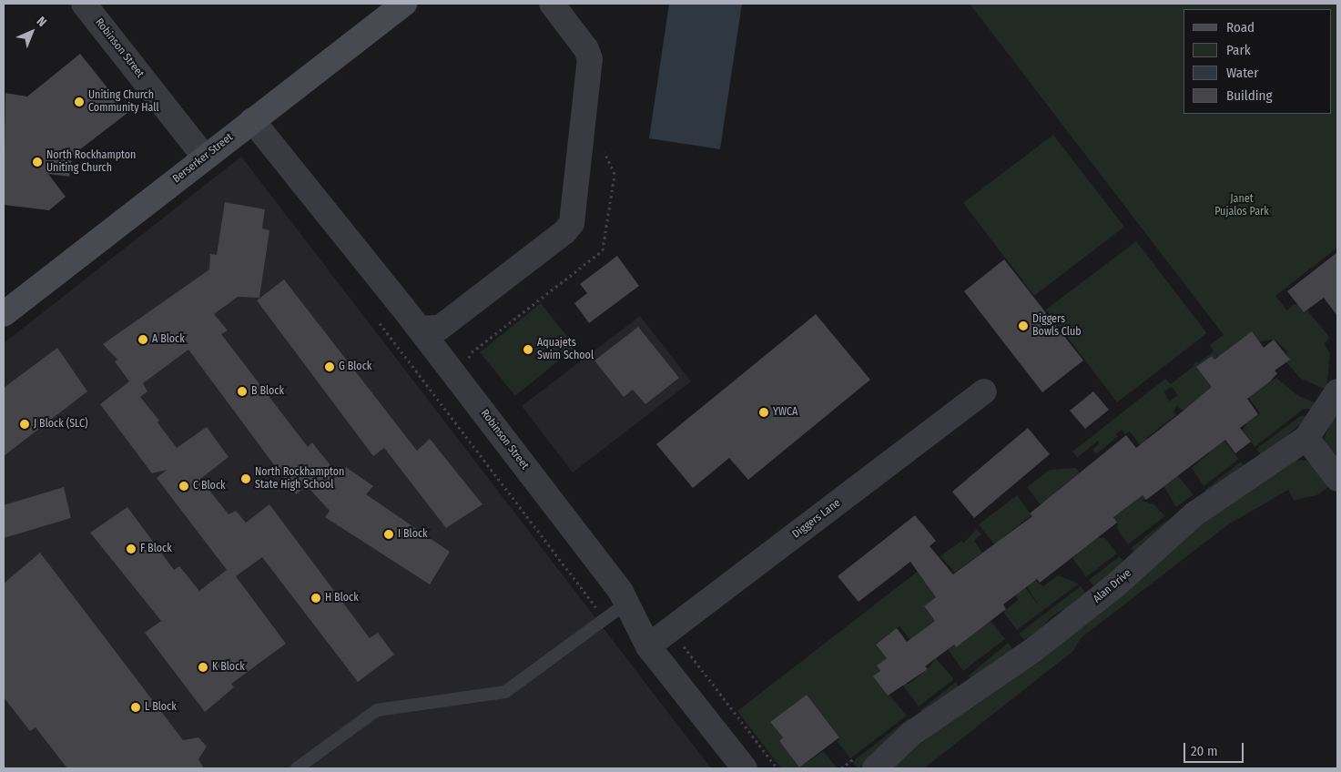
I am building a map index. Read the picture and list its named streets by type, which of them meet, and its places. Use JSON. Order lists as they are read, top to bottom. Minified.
{"streets":{"street":["Robinson Street","Berserker Street","Diggers Lane","Alan Drive"]},"crossings":[["Robinson Street","Berserker Street"],["Robinson Street","Diggers Lane"]],"parks":["Janet Pujalos Park"],"places":["Uniting Church Community Hall","North Rockhampton Uniting Church","Diggers Bowls Club","A Block","Aquajets Swim School","G Block","B Block","YWCA","J Block (SLC)","North Rockhampton State High School","C Block","I Block","F Block","H Block","K Block","L Block"],"legend":["Road","Park","Water","Building"],"scale_bar":"20 m","north":"top right"}
